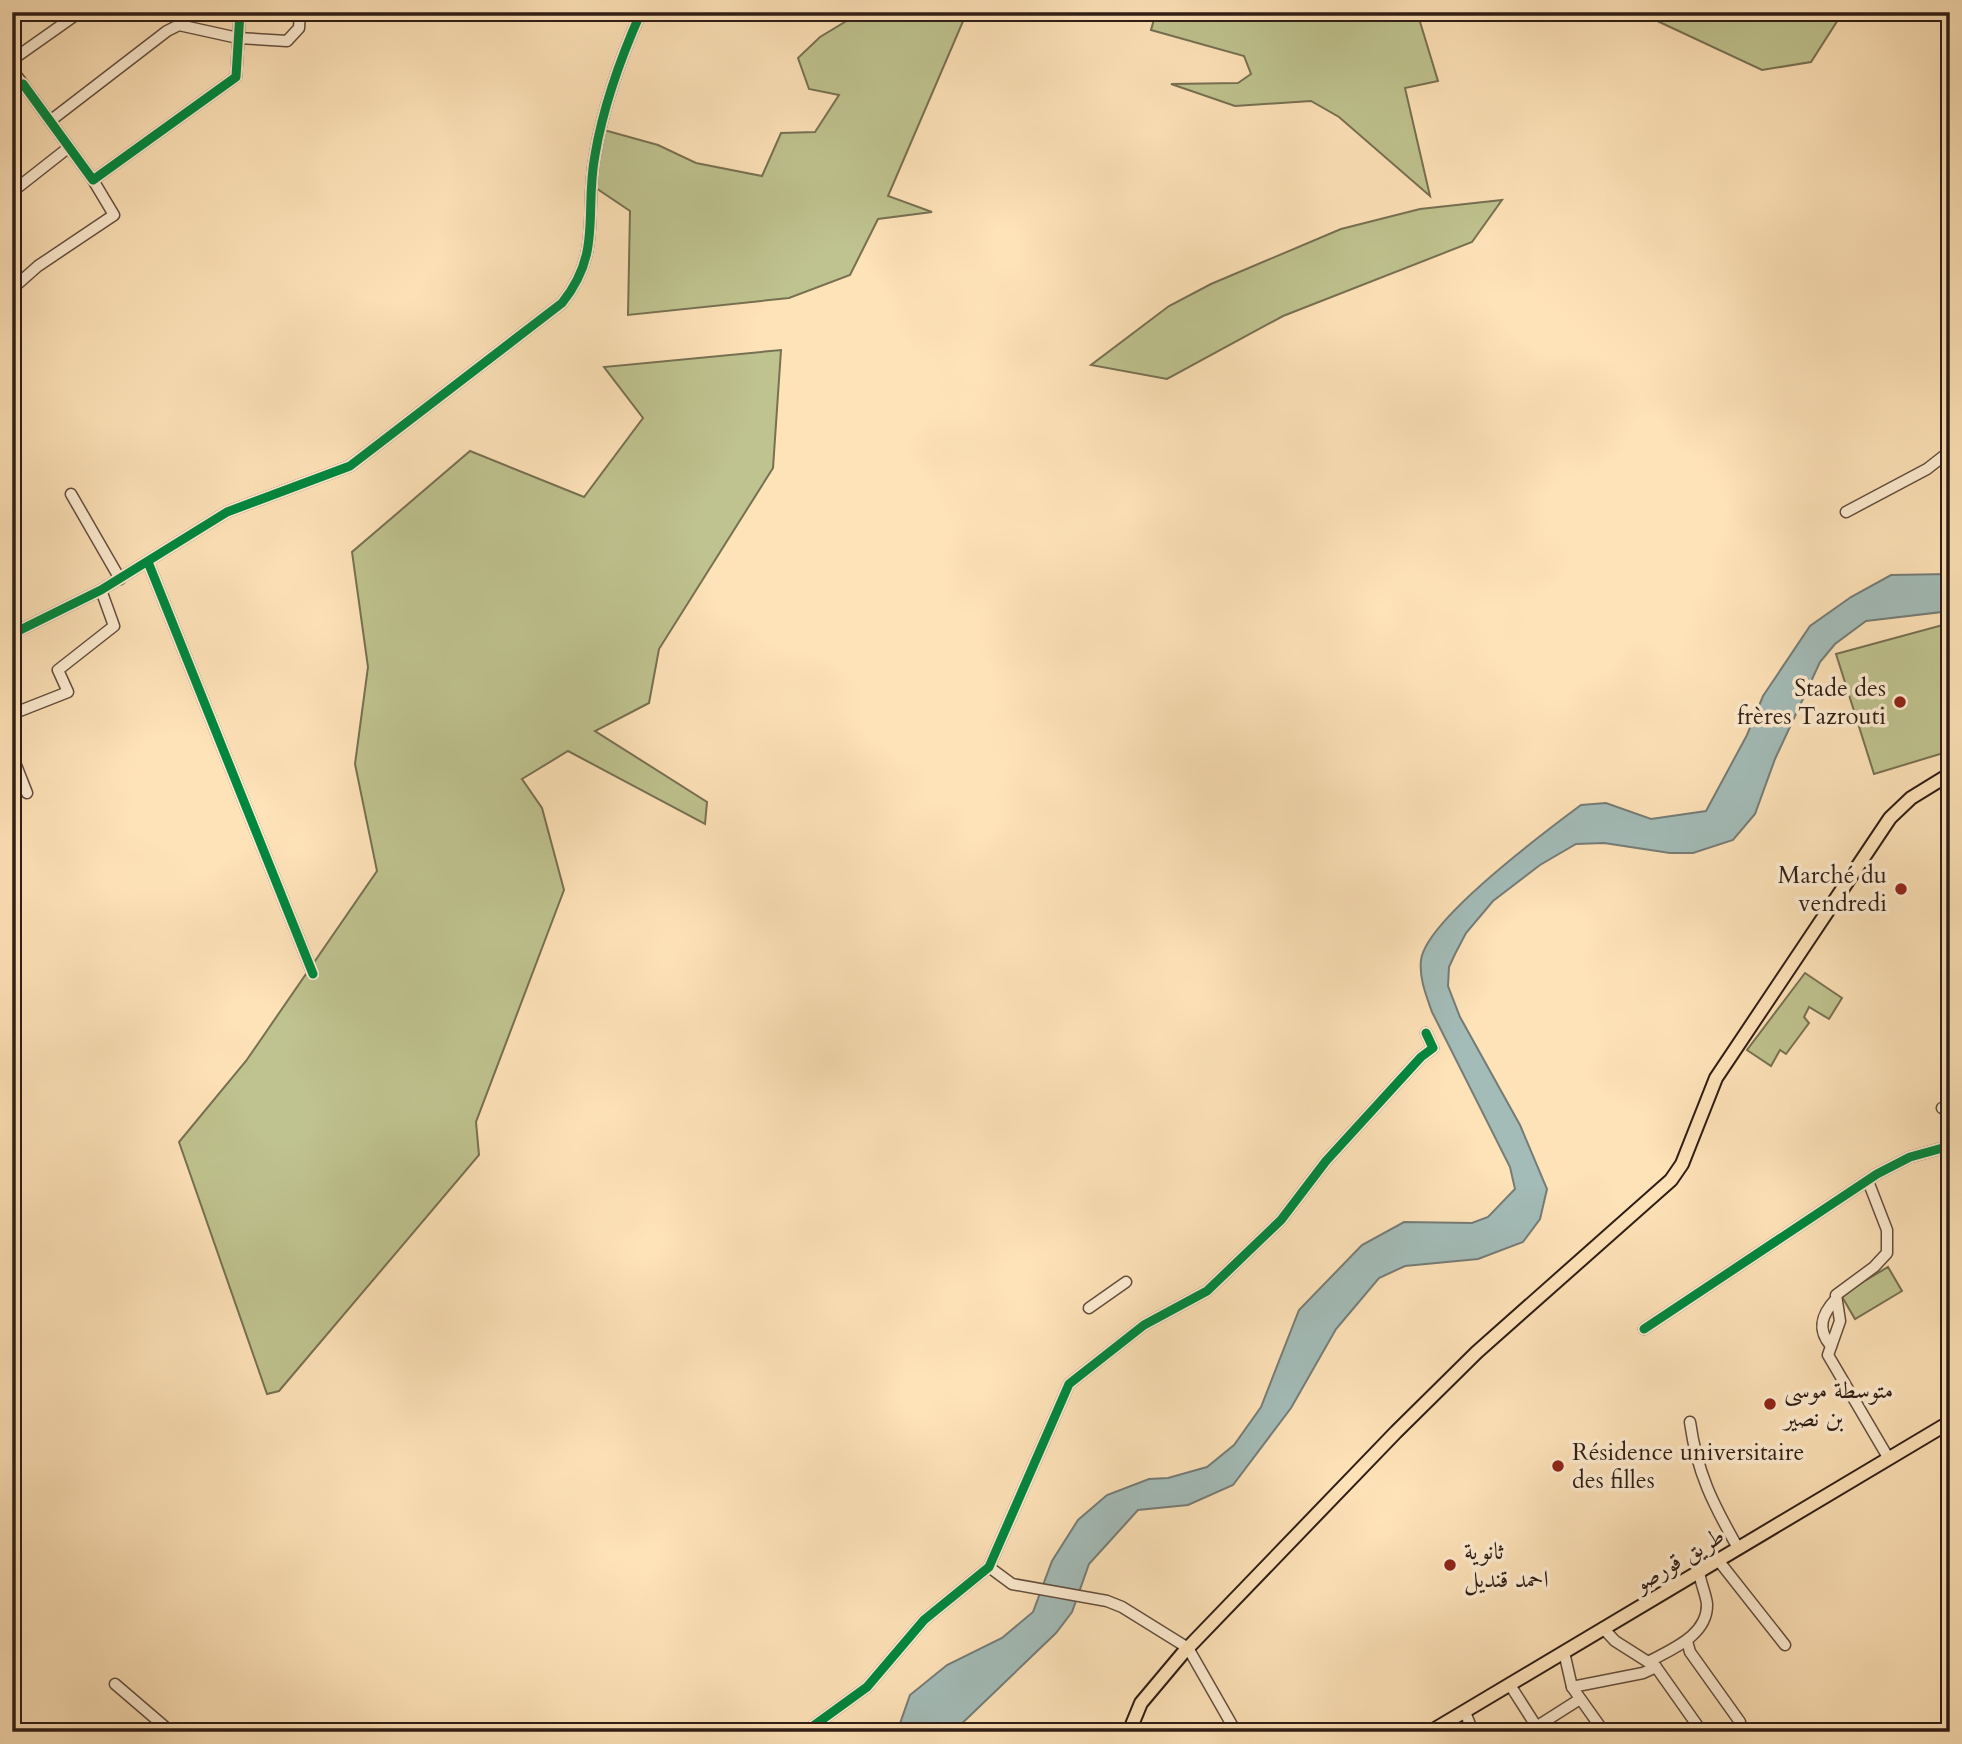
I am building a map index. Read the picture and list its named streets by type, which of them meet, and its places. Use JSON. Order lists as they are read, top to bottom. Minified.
{"streets":{"main road":["طريق قورصو"]},"places":["Stade des frères Tazrouti","Marché du vendredi","متوسطة موسى بن نصير","Résidence universitaire des filles","ثانوية احمد قنديل"]}
